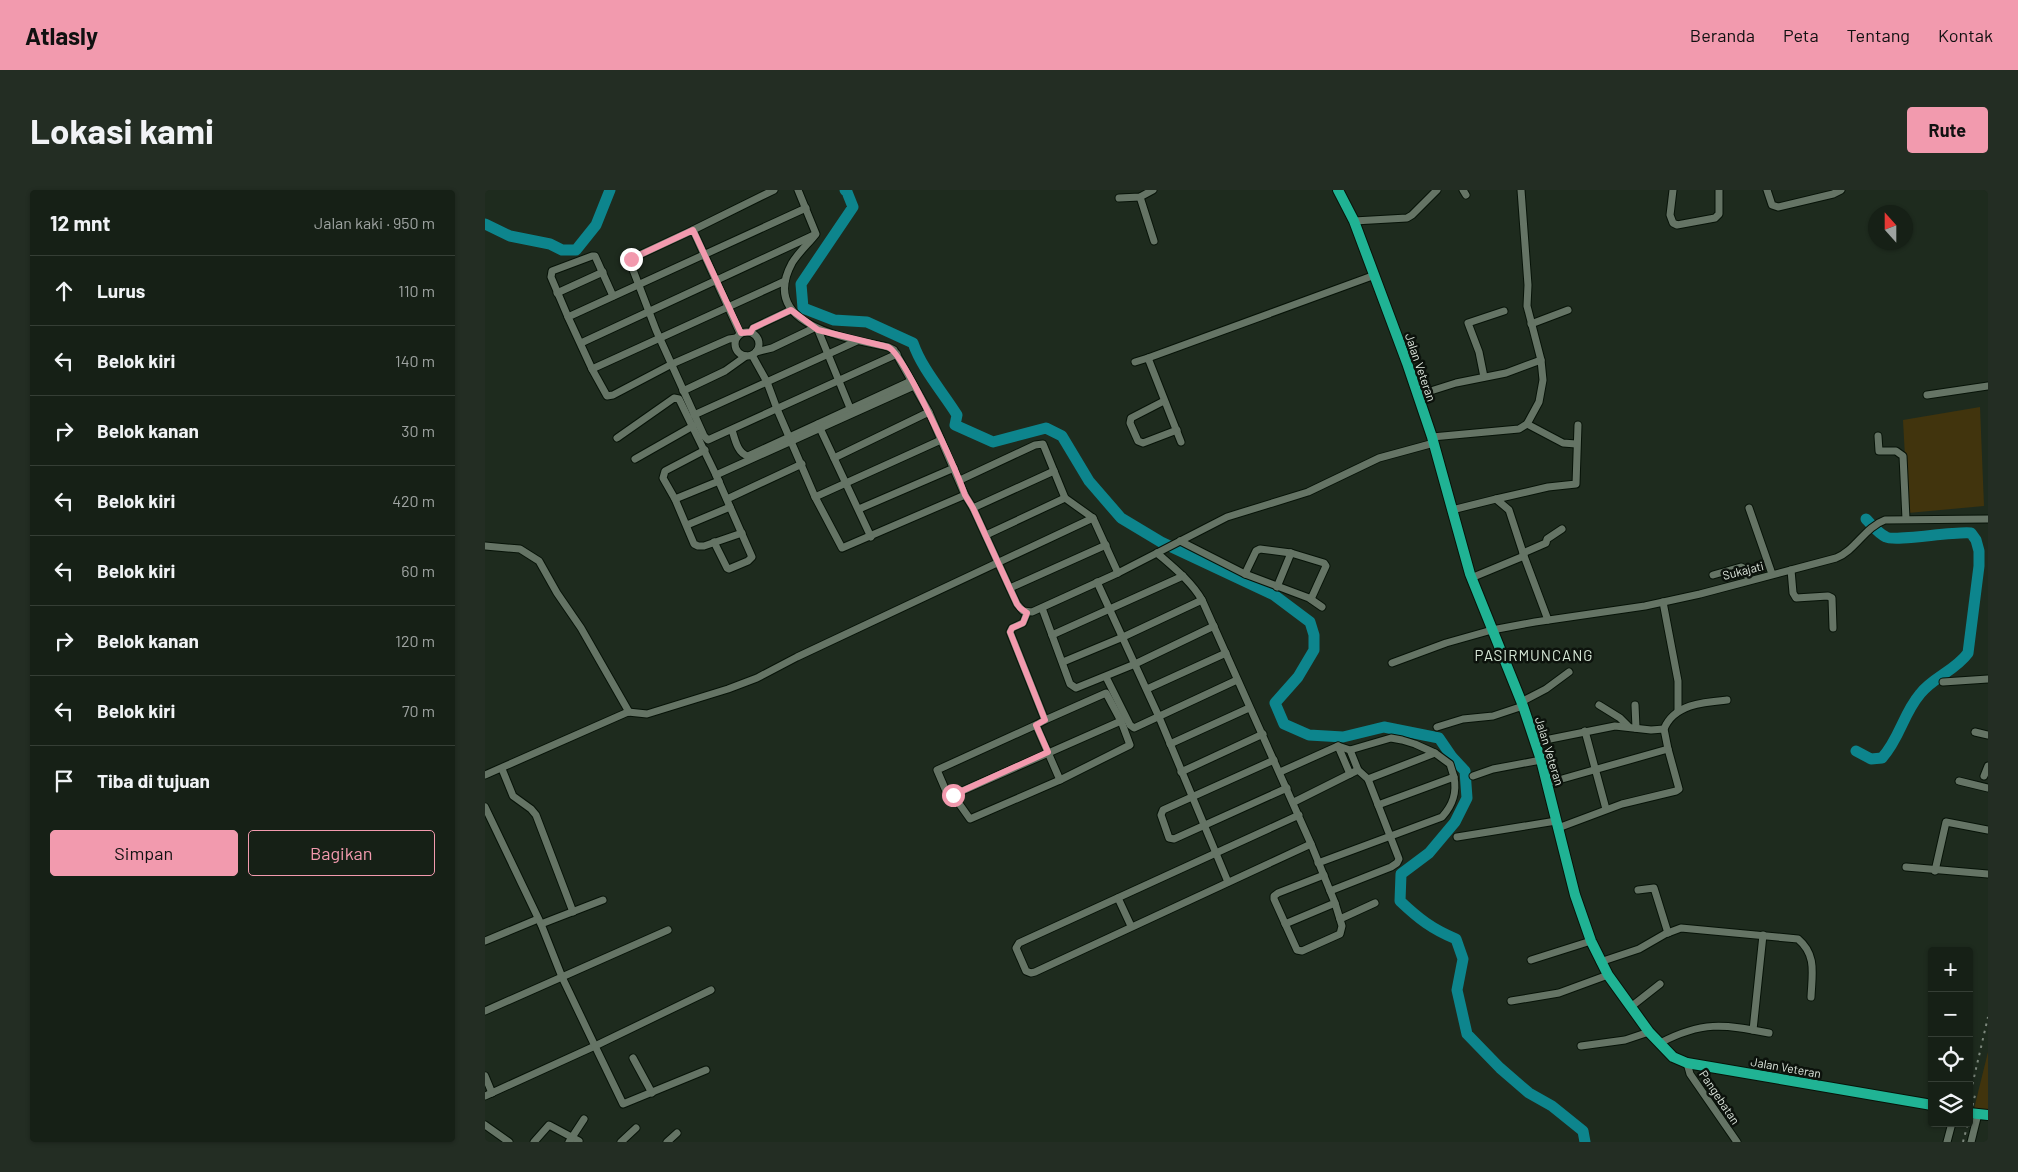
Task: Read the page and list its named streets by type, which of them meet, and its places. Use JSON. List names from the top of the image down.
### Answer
{
  "streets": {
    "highway": ["Jalan Veteran"],
    "street": ["Sukajati", "Pangebatan"]
  },
  "crossings": [
    ["Jalan Veteran", "Sukajati"],
    ["Jalan Veteran", "Pangebatan"]
  ],
  "districts": ["PASIRMUNCANG"],
  "north": "top",
  "page": {
    "header": "Atlasly",
    "nav": [
      "Beranda",
      "Peta",
      "Tentang",
      "Kontak"
    ],
    "buttons": [
      "Rute",
      ["Simpan", "Bagikan"]
    ],
    "title": "Lokasi kami",
    "heading": ["12 mnt", "Jalan kaki · 950 m"],
    "list": [
      ["Lurus", "110 m"],
      ["Belok kiri", "140 m"],
      ["Belok kanan", "30 m"],
      ["Belok kiri", "420 m"],
      ["Belok kiri", "60 m"],
      ["Belok kanan", "120 m"],
      ["Belok kiri", "70 m"],
      "Tiba di tujuan"
    ],
    "map_buttons": ["+", "−"]
  }
}
